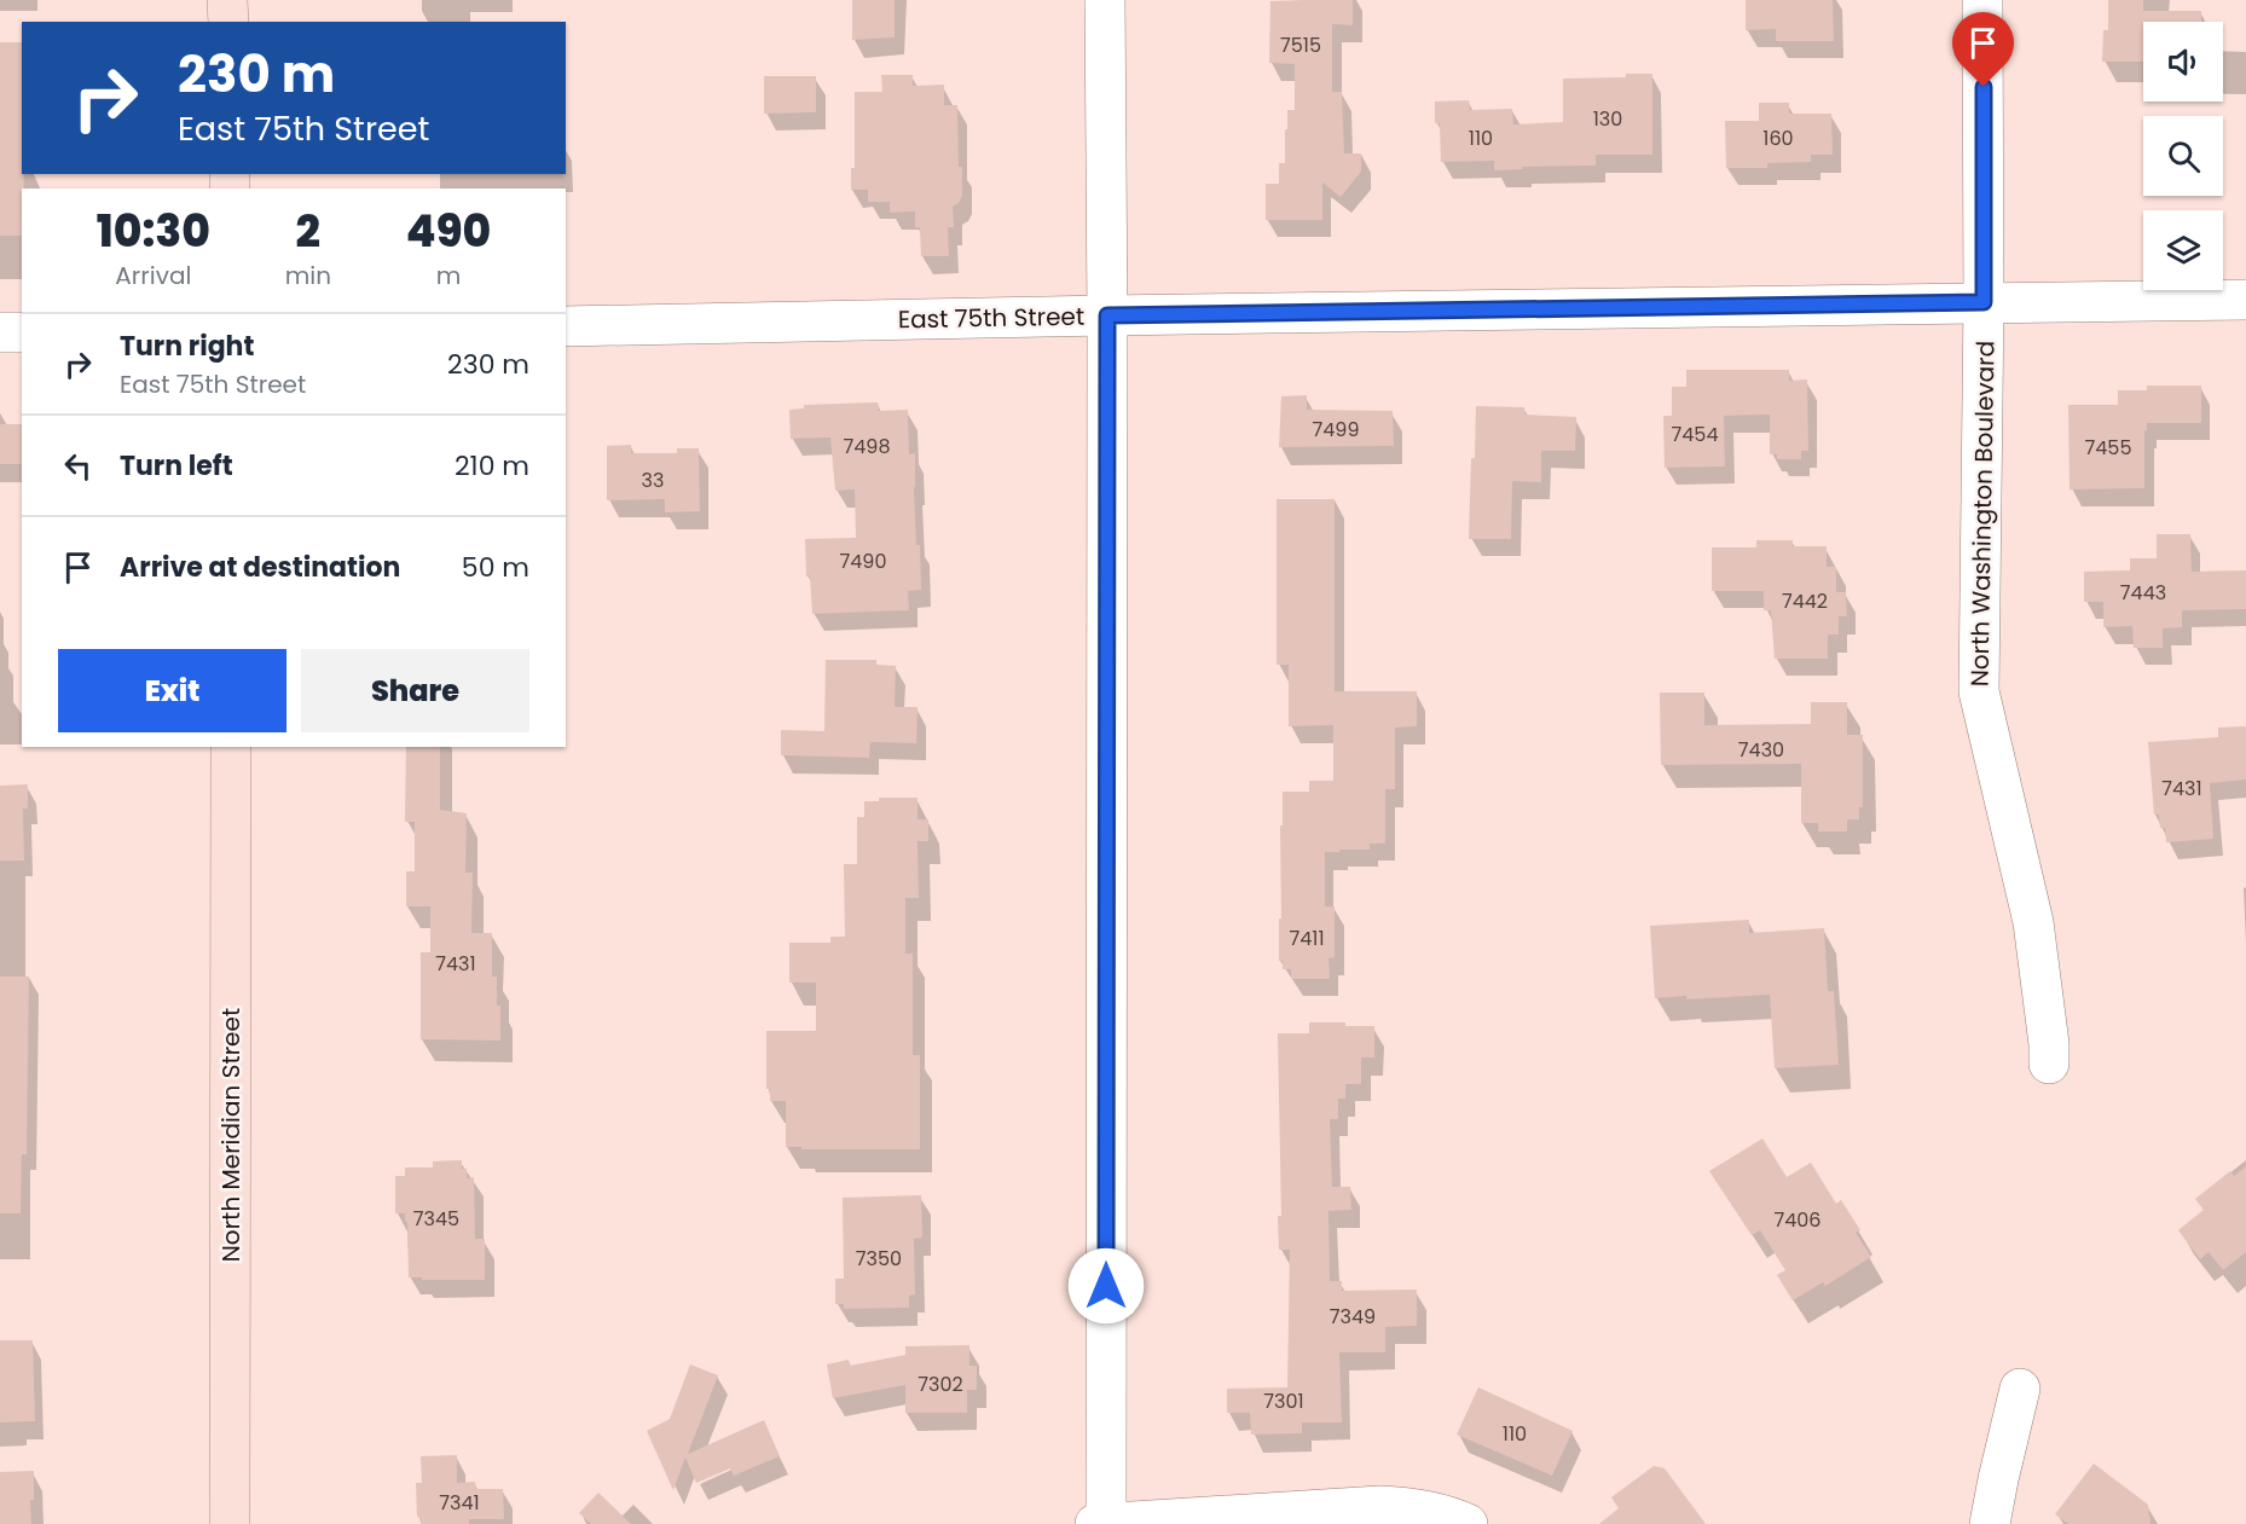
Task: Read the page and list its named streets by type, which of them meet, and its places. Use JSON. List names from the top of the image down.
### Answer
{
  "streets": {
    "main road": ["North Meridian Street"],
    "street": ["East 75th Street", "North Washington Boulevard"]
  },
  "crossings": [
    ["East 75th Street", "North Washington Boulevard"]
  ],
  "house_numbers": [
    "7515",
    "130",
    "110",
    "160",
    "7499",
    "7454",
    "7498",
    "7455",
    "33",
    "7490",
    "7443",
    "7442",
    "7430",
    "7431",
    "7411",
    "7431",
    "7345",
    "7406",
    "7350",
    "7349",
    "7302",
    "7301",
    "110",
    "7341"
  ],
  "page": {
    "turn": ["230 m", "East 75th Street"],
    "eta": [
      "10:30",
      "Arrival",
      "2",
      "min",
      "490",
      "m"
    ],
    "list": [
      {
        "name": "Turn right",
        "note": "East 75th Street",
        "value": "230 m"
      },
      {
        "name": "Turn left",
        "value": "210 m"
      },
      {
        "name": "Arrive at destination",
        "value": "50 m"
      }
    ],
    "buttons": ["Exit", "Share"]
  }
}
